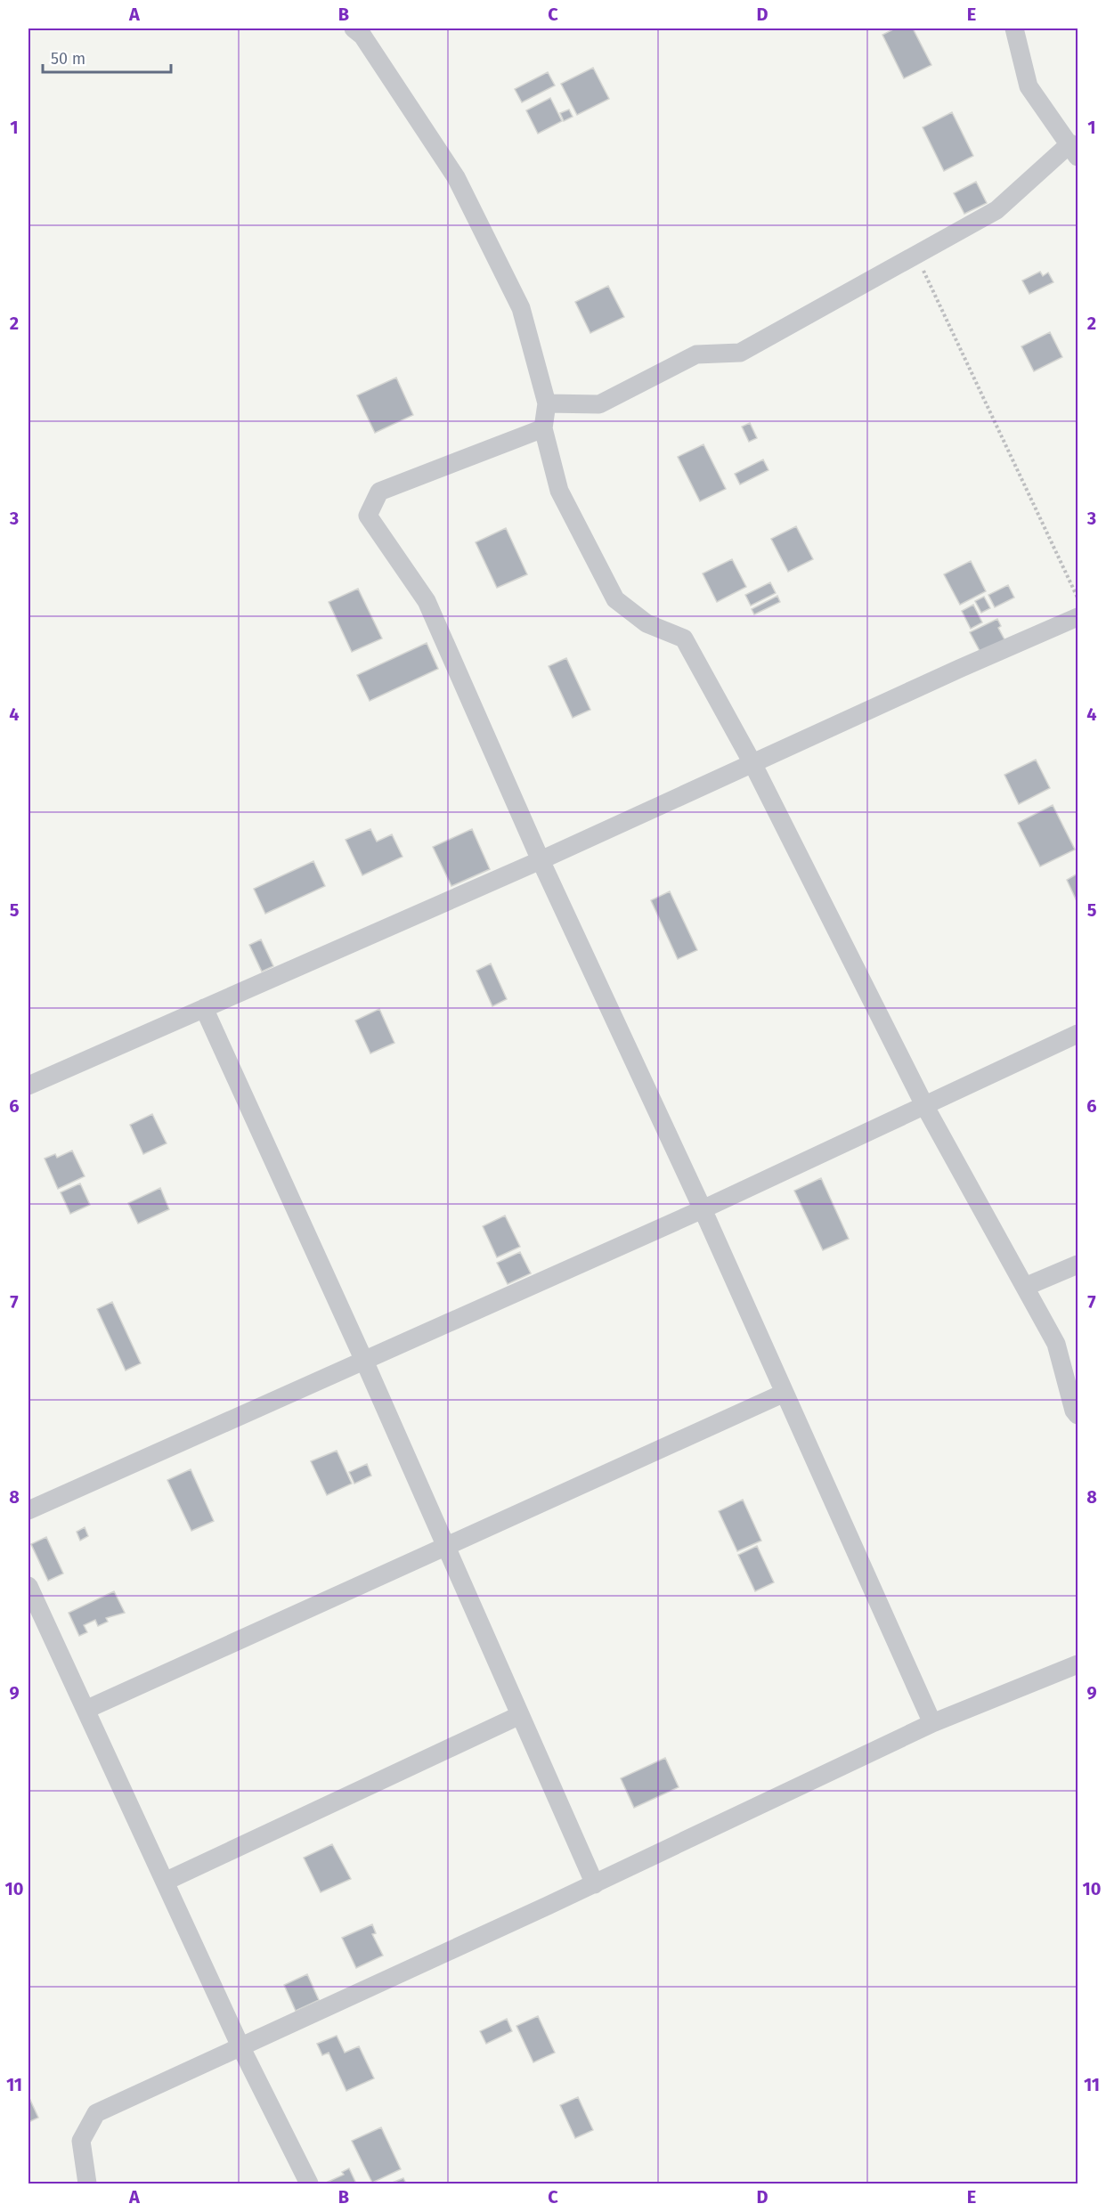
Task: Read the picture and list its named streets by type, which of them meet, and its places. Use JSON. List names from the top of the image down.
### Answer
{
  "scale_bar": "50 m",
  "grid": {
    "columns": [
      "A",
      "B",
      "C",
      "D",
      "E"
    ],
    "rows": [
      "1",
      "2",
      "3",
      "4",
      "5",
      "6",
      "7",
      "8",
      "9",
      "10",
      "11"
    ]
  }
}
